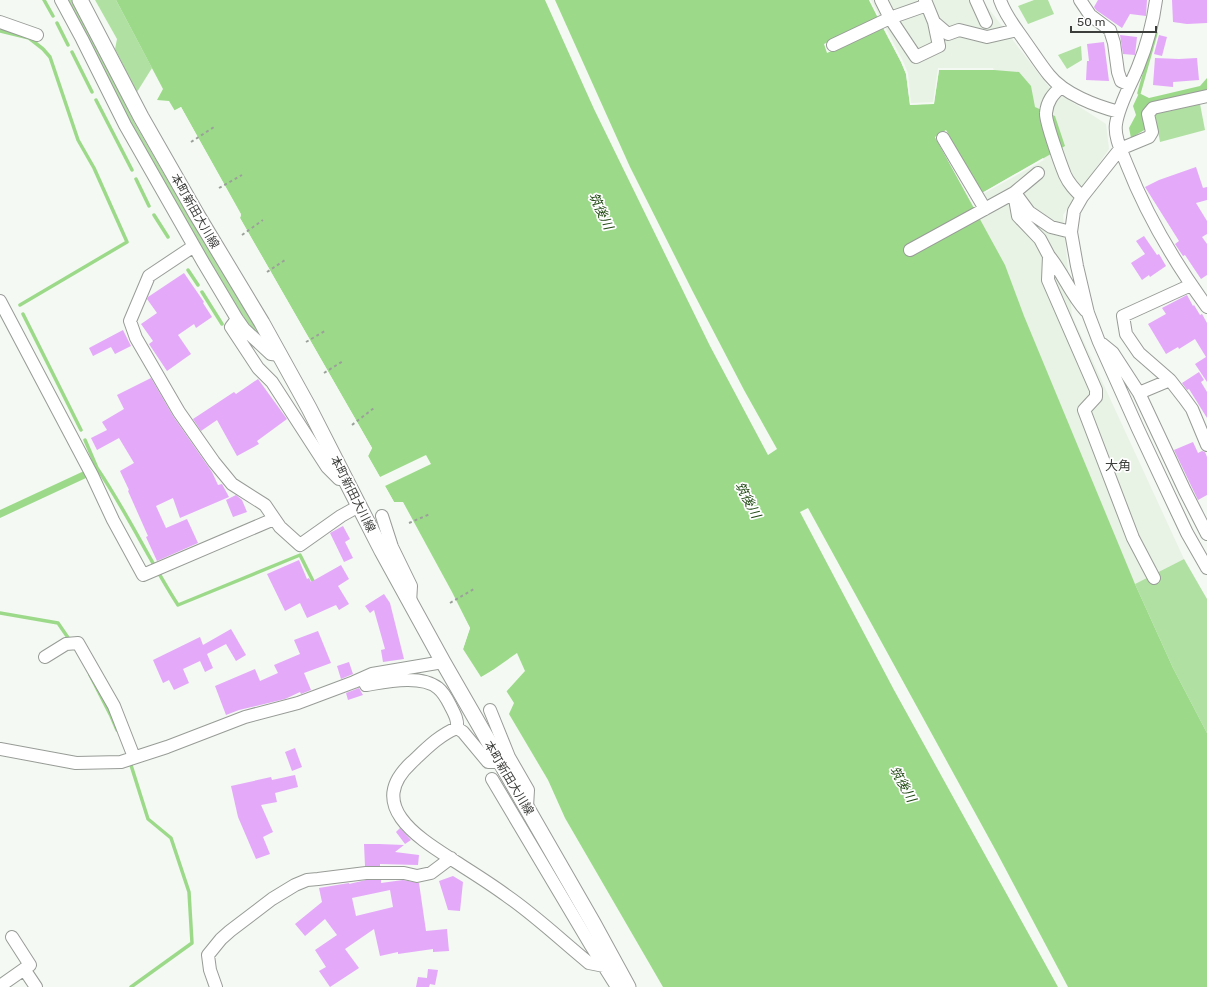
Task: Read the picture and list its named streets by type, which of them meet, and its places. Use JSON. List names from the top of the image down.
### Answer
{
  "streets": {
    "main road": ["本町新田大川線"]
  },
  "districts": ["大角"],
  "water": ["筑後川"],
  "scale_bar": "50 m"
}
